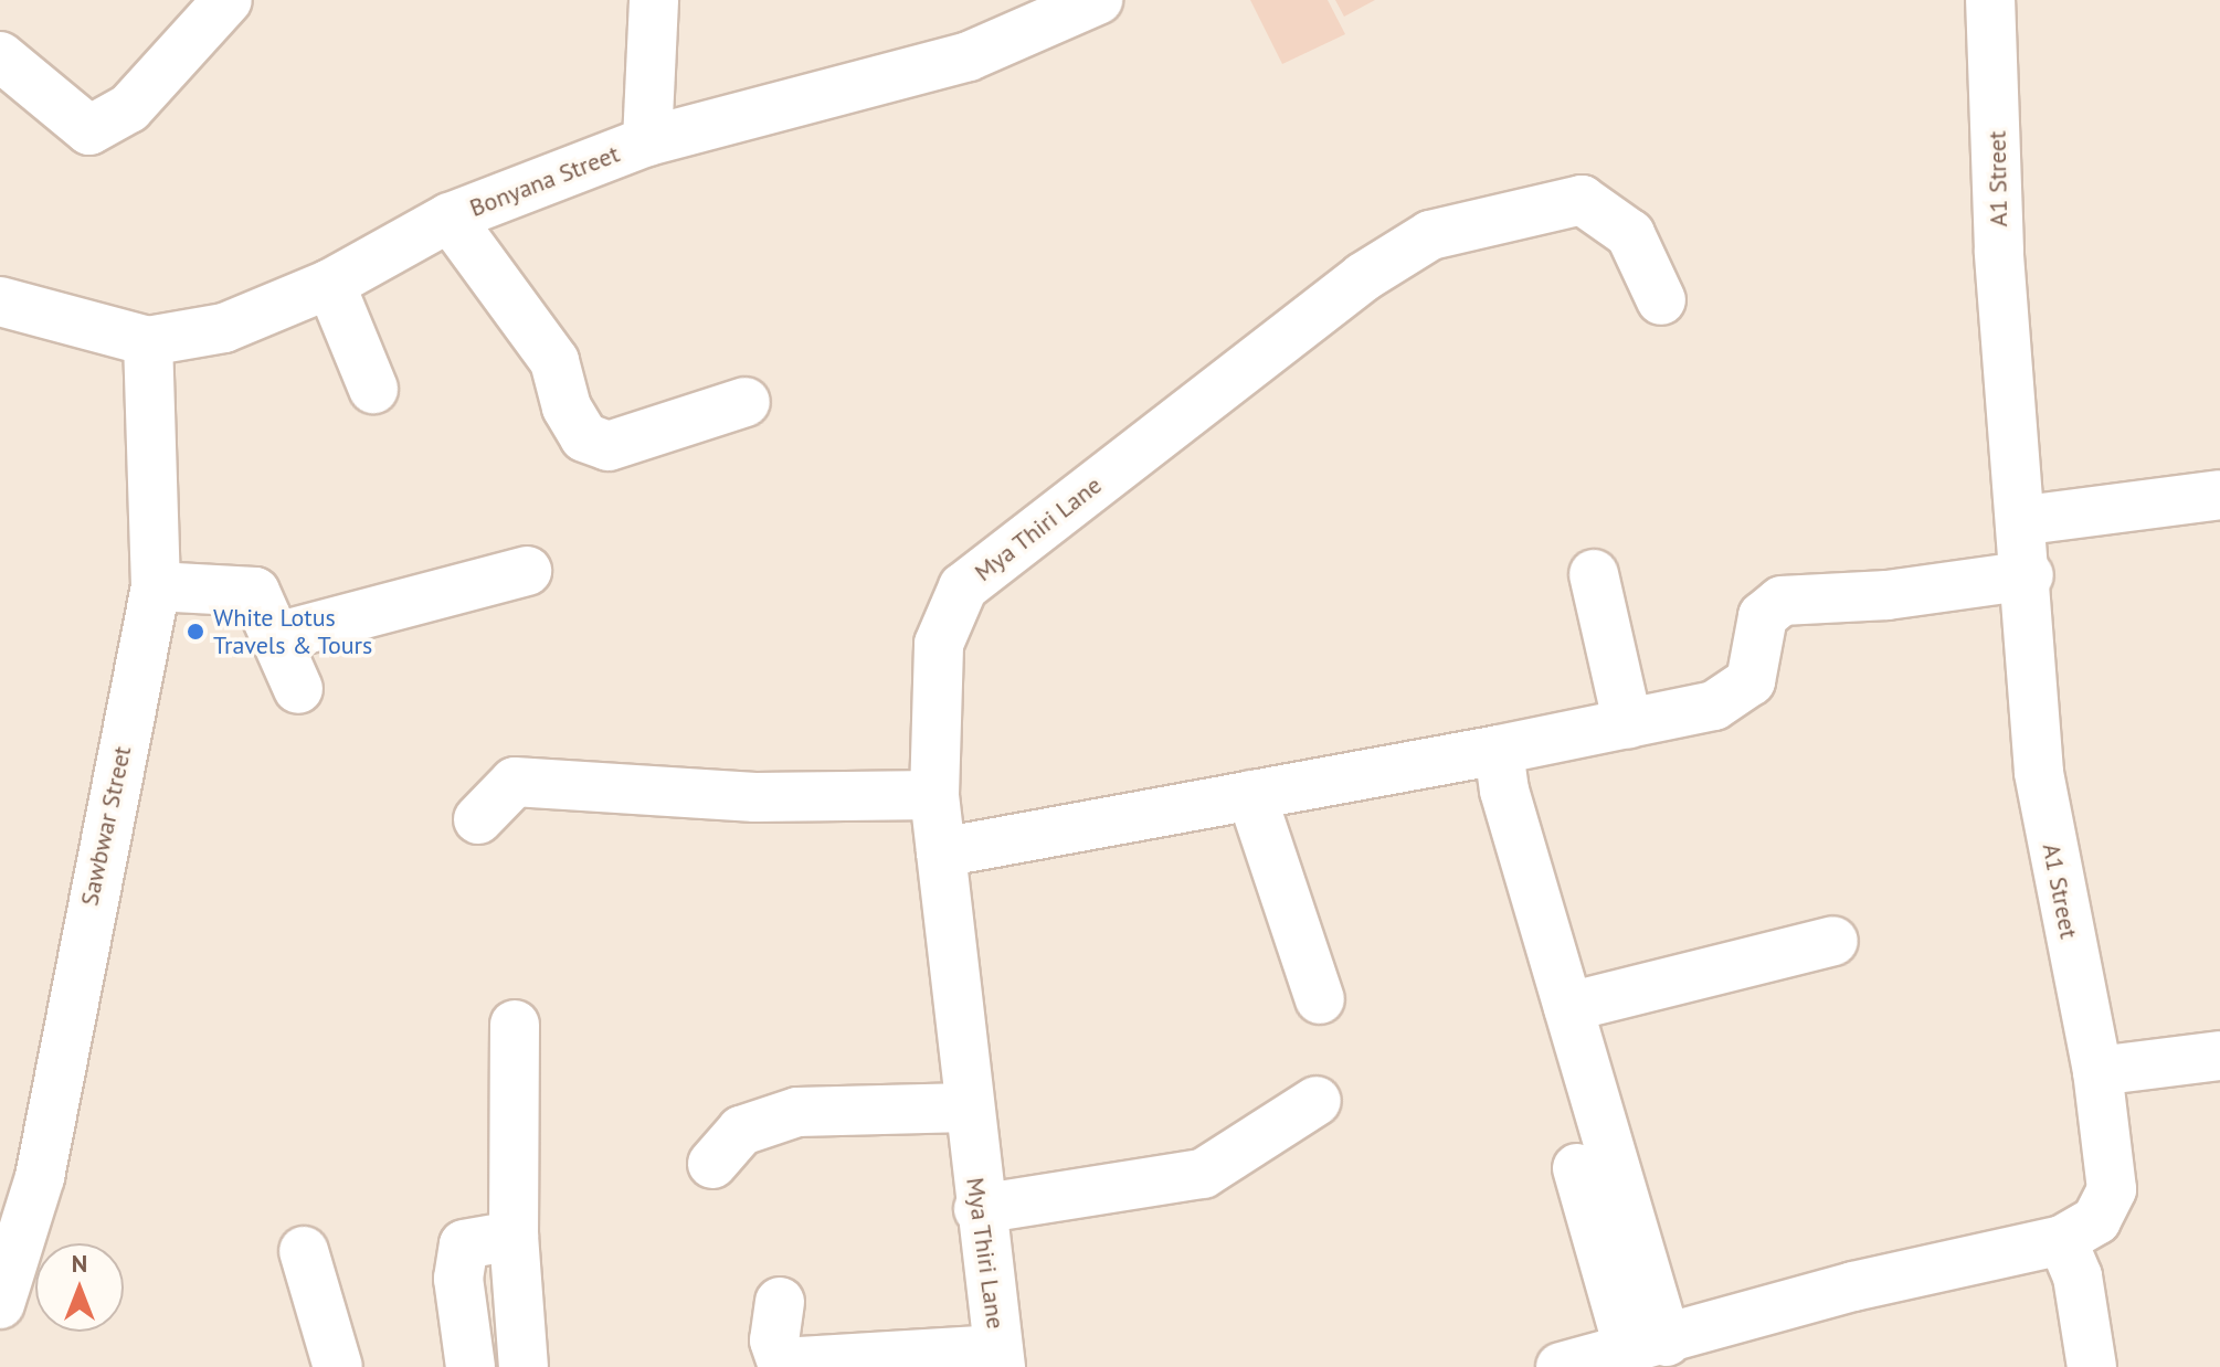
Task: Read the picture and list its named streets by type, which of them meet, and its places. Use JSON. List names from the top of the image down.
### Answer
{
  "streets": {
    "street": [
      "A1 Street",
      "Bonyana Street",
      "Mya Thiri Lane",
      "Sawbwar Street"
    ]
  },
  "crossings": [
    ["Bonyana Street", "Sawbwar Street"]
  ],
  "places": ["White Lotus Travels & Tours"],
  "north": "top"
}
